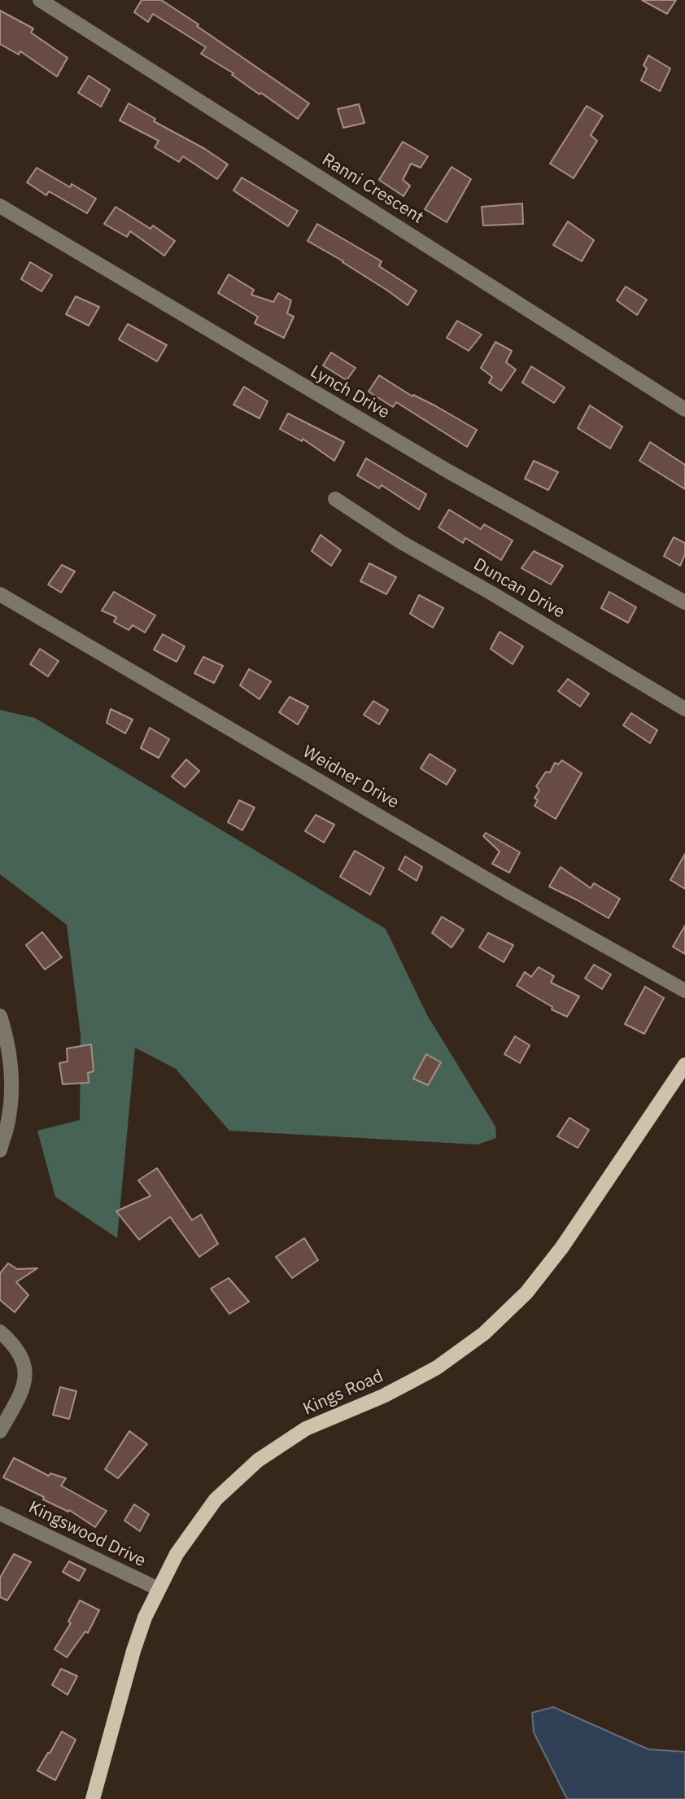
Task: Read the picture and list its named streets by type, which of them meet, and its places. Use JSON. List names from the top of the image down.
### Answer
{
  "streets": {
    "main road": ["Kings Road"],
    "street": [
      "Ranni Crescent",
      "Lynch Drive",
      "Duncan Drive",
      "Weidner Drive",
      "Kingswood Drive"
    ]
  },
  "crossings": [
    ["Kings Road", "Kingswood Drive"]
  ]
}
